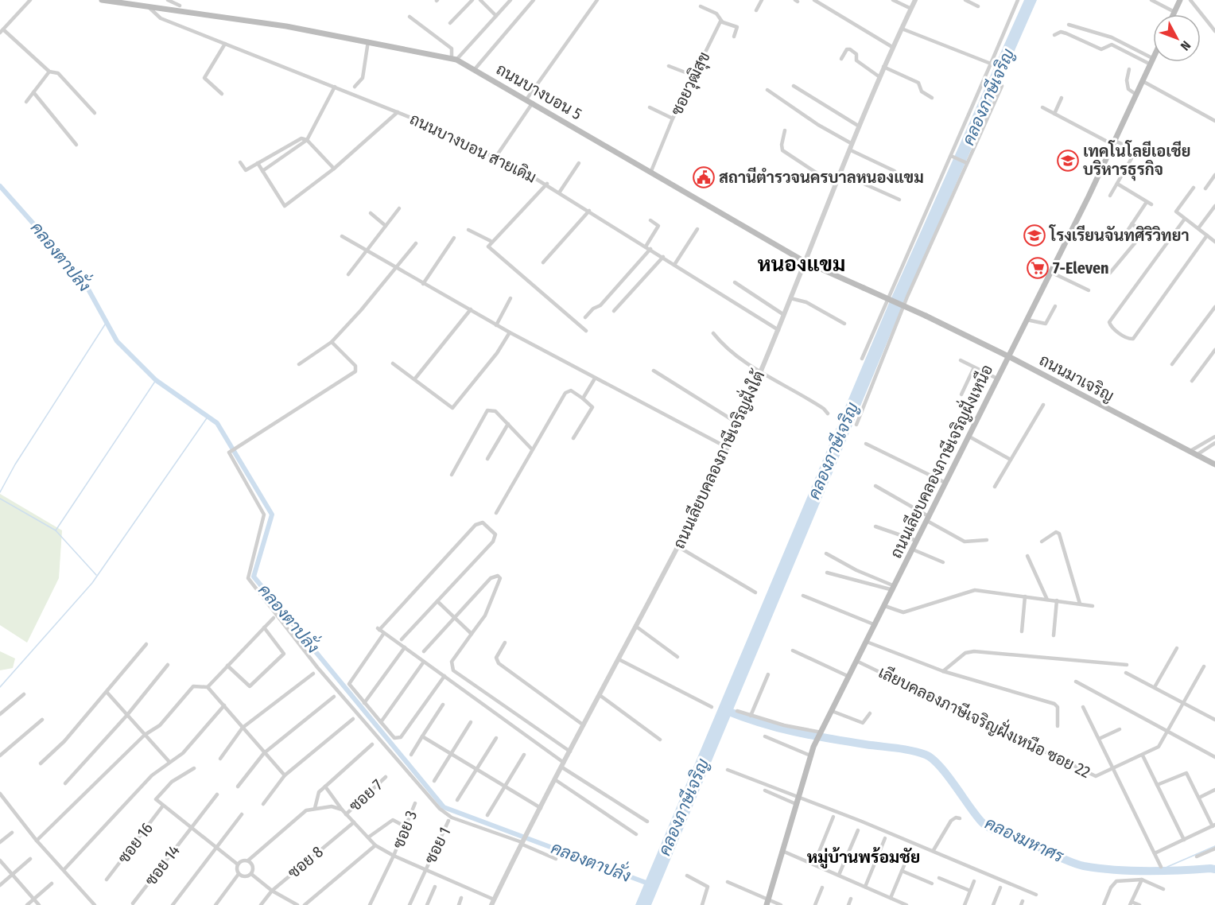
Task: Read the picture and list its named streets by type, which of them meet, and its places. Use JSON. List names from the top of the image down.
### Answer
{
  "streets": {
    "main road": ["ถนนบางบอน 5", "ถนนมาเจริญ", "ถนนเลียบคลองภาษีเจริญฝั่งเหนือ"],
    "street": [
      "ซอยวุฒิสุข",
      "ถนนบางบอน สายเดิม",
      "ถนนเลียบคลองภาษีเจริญฝั่งใต้",
      "เลียบคลองภาษีเจริญฝั่งเหนือ ซอย 22",
      "ซอย 7",
      "ซอย 3",
      "ซอย 16",
      "ซอย 1",
      "ซอย 8",
      "ซอย 14"
    ]
  },
  "crossings": [
    ["ซอยวุฒิสุข", "ถนนบางบอน 5"],
    ["ถนนบางบอน 5", "ถนนบางบอน สายเดิม"],
    ["ถนนบางบอน 5", "ถนนมาเจริญ"],
    ["ถนนบางบอน 5", "ถนนเลียบคลองภาษีเจริญฝั่งใต้"],
    ["ถนนบางบอน สายเดิม", "ถนนเลียบคลองภาษีเจริญฝั่งใต้"],
    ["ถนนมาเจริญ", "ถนนเลียบคลองภาษีเจริญฝั่งเหนือ"],
    ["ถนนเลียบคลองภาษีเจริญฝั่งเหนือ", "เลียบคลองภาษีเจริญฝั่งเหนือ ซอย 22"]
  ],
  "districts": ["หนองแขม", "หมู่บ้านพร้อมชัย"],
  "water": ["คลองภาษีเจริญ", "คลองตาปลั่ง", "คลองมหาศร"],
  "places": {
    "school or university": ["เทคโนโลยีเอเชีย บริหารธุรกิจ", "โรงเรียนจันทศิริวิทยา"],
    "public building": ["สถานีตำรวจนครบาลหนองแขม"],
    "supermarket": ["7-Eleven"]
  },
  "north": "bottom right"
}
